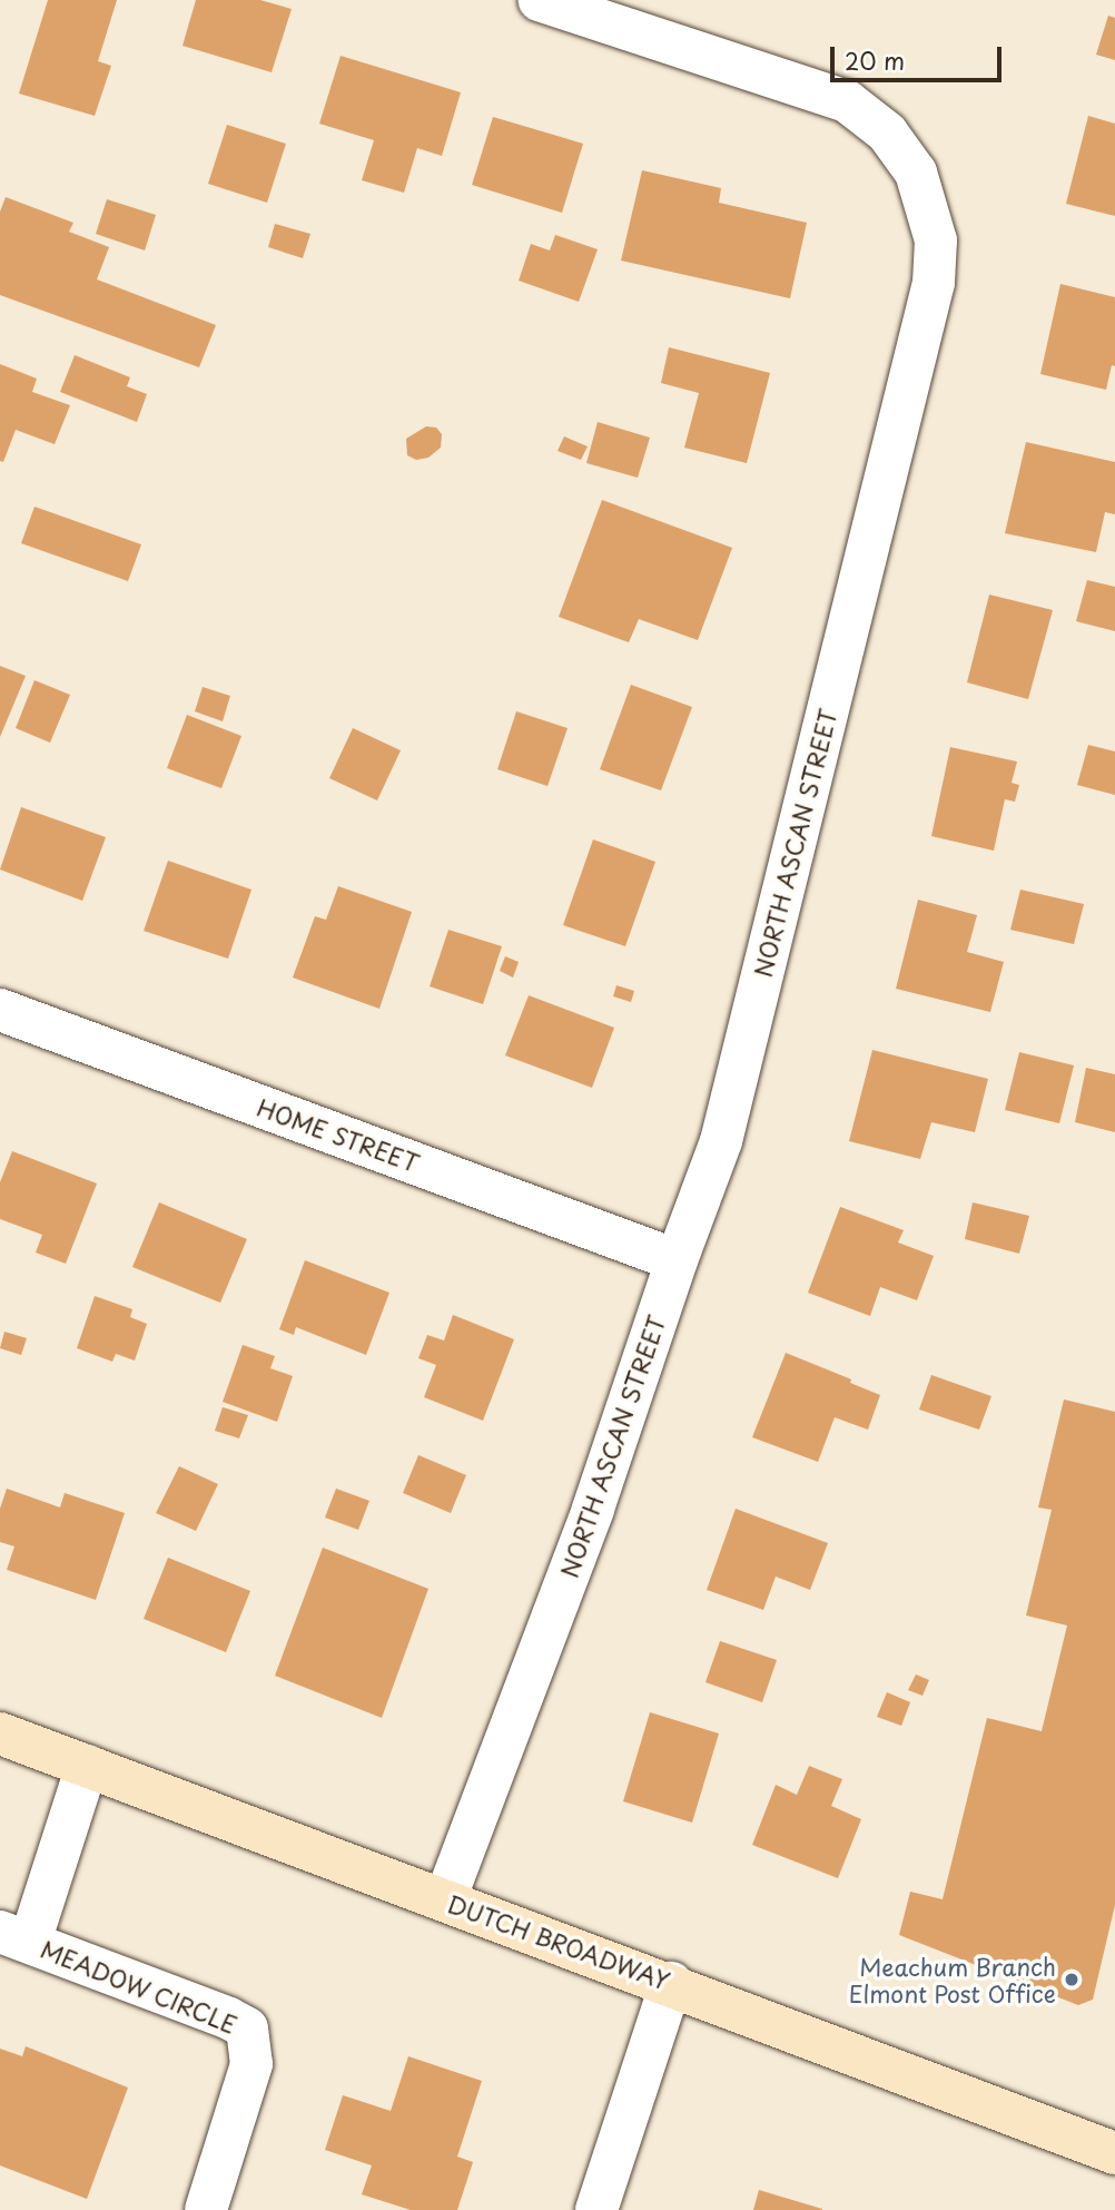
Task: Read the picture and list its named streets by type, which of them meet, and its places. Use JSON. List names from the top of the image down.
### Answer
{
  "streets": {
    "main road": ["DUTCH BROADWAY"],
    "street": ["NORTH ASCAN STREET", "HOME STREET", "MEADOW CIRCLE"]
  },
  "crossings": [
    ["NORTH ASCAN STREET", "HOME STREET"],
    ["NORTH ASCAN STREET", "DUTCH BROADWAY"],
    ["DUTCH BROADWAY", "MEADOW CIRCLE"]
  ],
  "places": ["Meachum Branch Elmont Post Office"],
  "scale_bar": "20 m"
}
